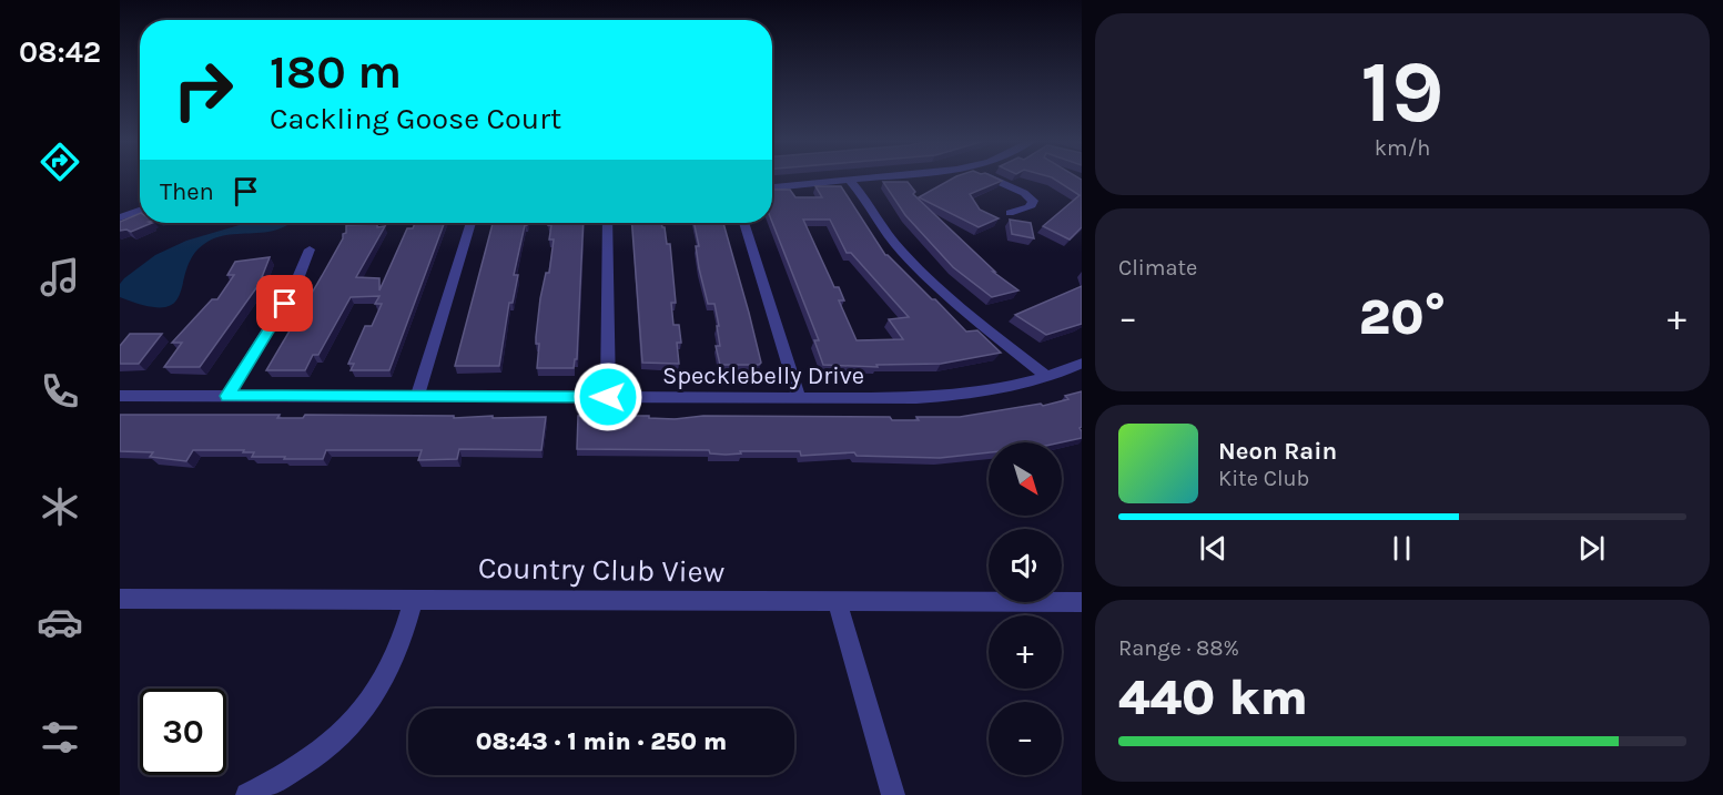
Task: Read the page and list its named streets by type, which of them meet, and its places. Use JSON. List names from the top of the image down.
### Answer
{
  "streets": {
    "street": ["Specklebelly Drive", "Country Club View"]
  },
  "north": "bottom right",
  "page": {
    "tabs": "08:42",
    "tile": [
      ["19", "km/h"],
      "Climate",
      ["Range · 88%", "440 km"]
    ],
    "turn": ["180 m", "Cackling Goose Court"],
    "then": "Then",
    "heat": ["−", "20°", "+"],
    "song": ["Neon Rain", "Kite Club"],
    "map_buttons": ["+", "−"],
    "limit": "30",
    "trip": "08:43 · 1 min · 250 m"
  }
}
